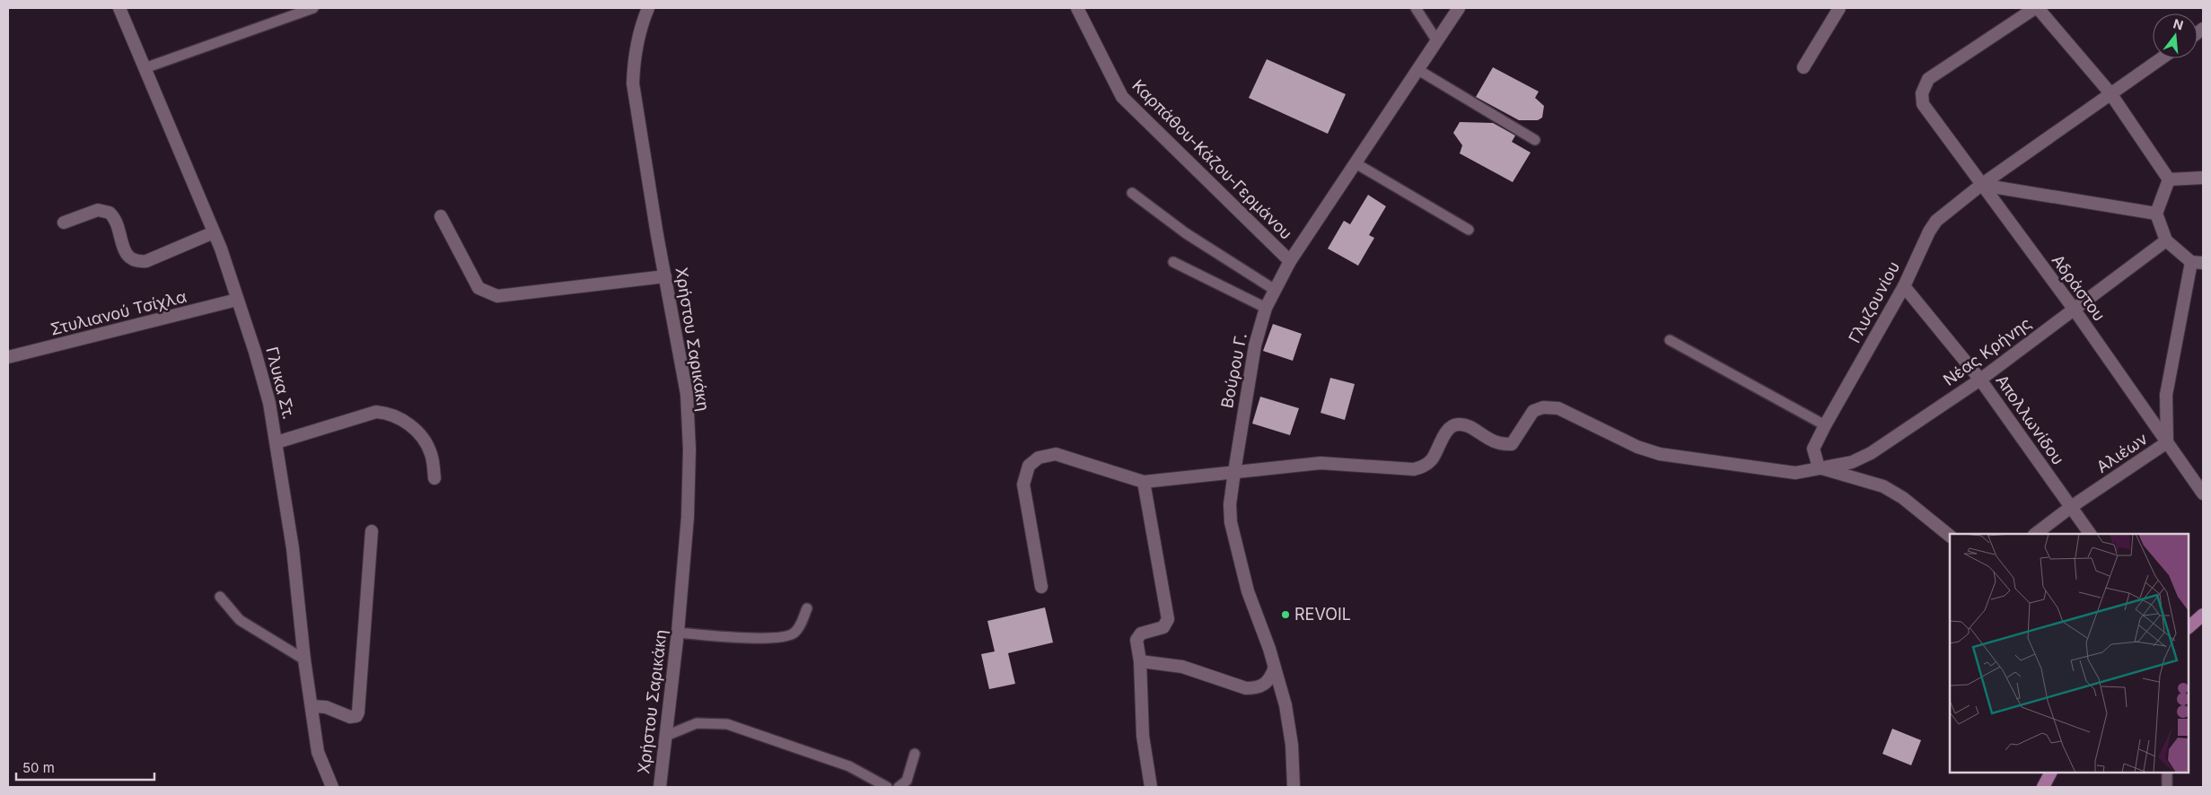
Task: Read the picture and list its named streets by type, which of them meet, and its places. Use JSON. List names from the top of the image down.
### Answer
{
  "streets": {
    "street": [
      "Καρπάθου-Κάζου-Γερμάνου",
      "Αδράστου",
      "Γλυζουνίου",
      "Στυλιανού Τσίχλα",
      "Χρήστου Σαρικάκη",
      "Νέας Κρήνης",
      "Βούρου Γ.",
      "Γλυκα Στ.",
      "Απολλωνίδου",
      "Αλιέων"
    ]
  },
  "crossings": [
    ["Καρπάθου-Κάζου-Γερμάνου", "Βούρου Γ."],
    ["Αδράστου", "Γλυζουνίου"],
    ["Αδράστου", "Νέας Κρήνης"],
    ["Αδράστου", "Αλιέων"],
    ["Γλυζουνίου", "Νέας Κρήνης"],
    ["Γλυζουνίου", "Απολλωνίδου"],
    ["Στυλιανού Τσίχλα", "Γλυκα Στ."],
    ["Νέας Κρήνης", "Βούρου Γ."],
    ["Νέας Κρήνης", "Απολλωνίδου"],
    ["Απολλωνίδου", "Αλιέων"]
  ],
  "places": ["REVOIL"],
  "scale_bar": "50 m",
  "north": "top"
}
